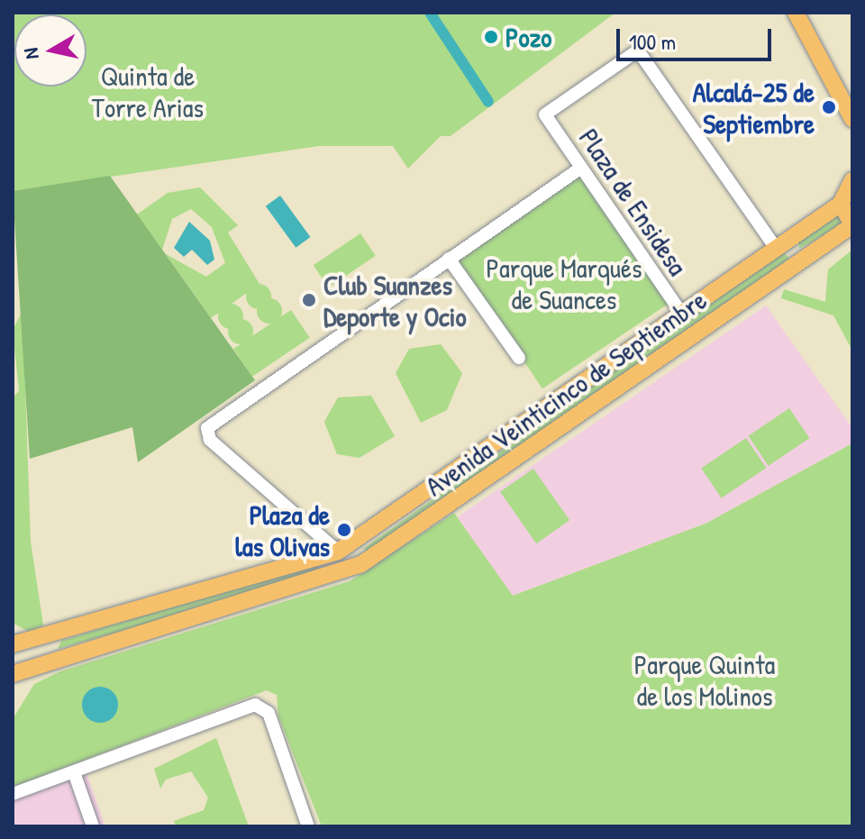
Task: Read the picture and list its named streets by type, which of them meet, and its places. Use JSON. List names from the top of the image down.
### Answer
{
  "streets": {
    "main road": ["Avenida Veinticinco de Septiembre"],
    "street": ["Plaza de Ensidesa"]
  },
  "crossings": [
    ["Plaza de Ensidesa", "Avenida Veinticinco de Septiembre"]
  ],
  "parks": ["Quinta de Torre Arias", "Parque Marqués de Suances", "Parque Quinta de los Molinos"],
  "places": [
    "Pozo",
    "Alcalá-25 de Septiembre",
    "Club Suanzes Deporte y Ocio",
    "Plaza de las Olivas"
  ],
  "scale_bar": "100 m",
  "north": "left"
}
